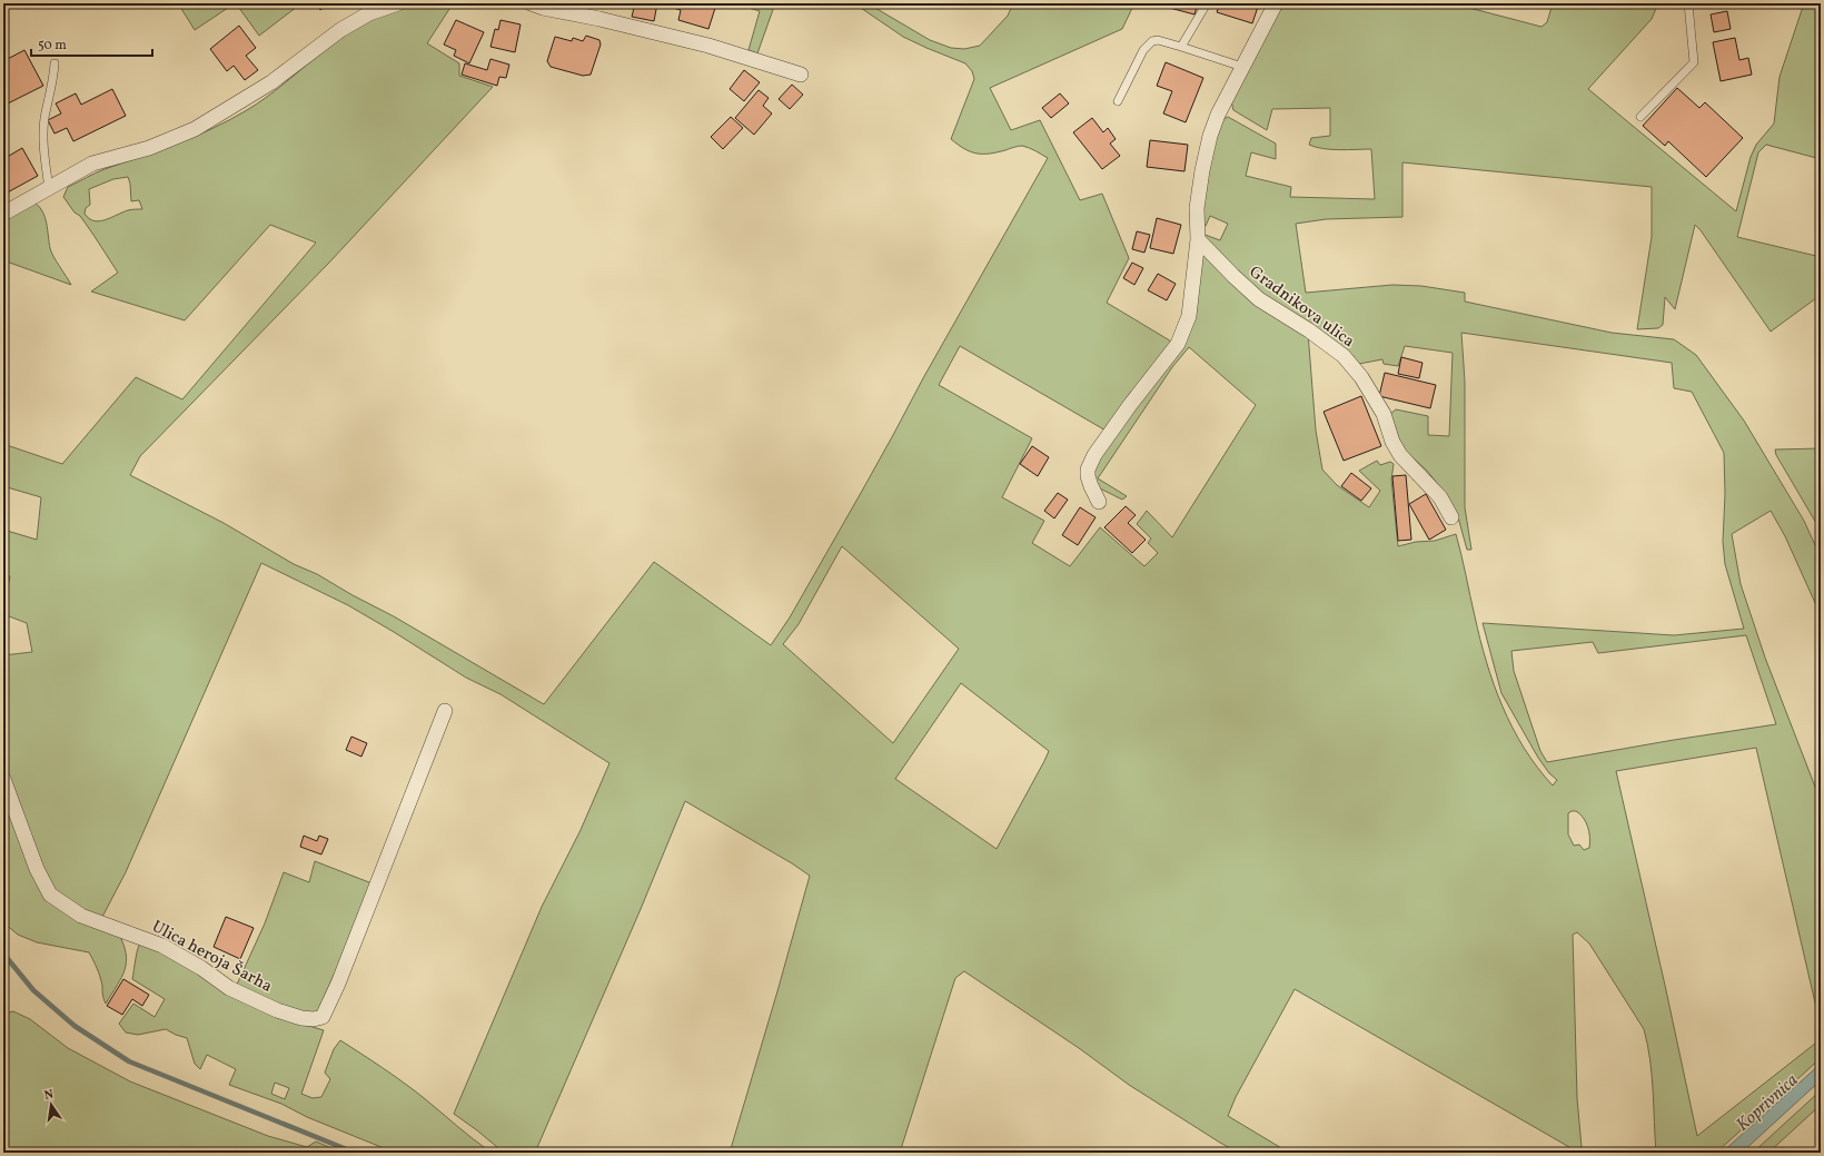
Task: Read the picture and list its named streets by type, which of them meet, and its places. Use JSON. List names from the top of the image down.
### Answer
{
  "streets": {
    "street": ["Gradnikova ulica", "Ulica heroja Šarha"]
  },
  "water": ["Koprivnica"],
  "scale_bar": "50 m",
  "north": "top"
}
